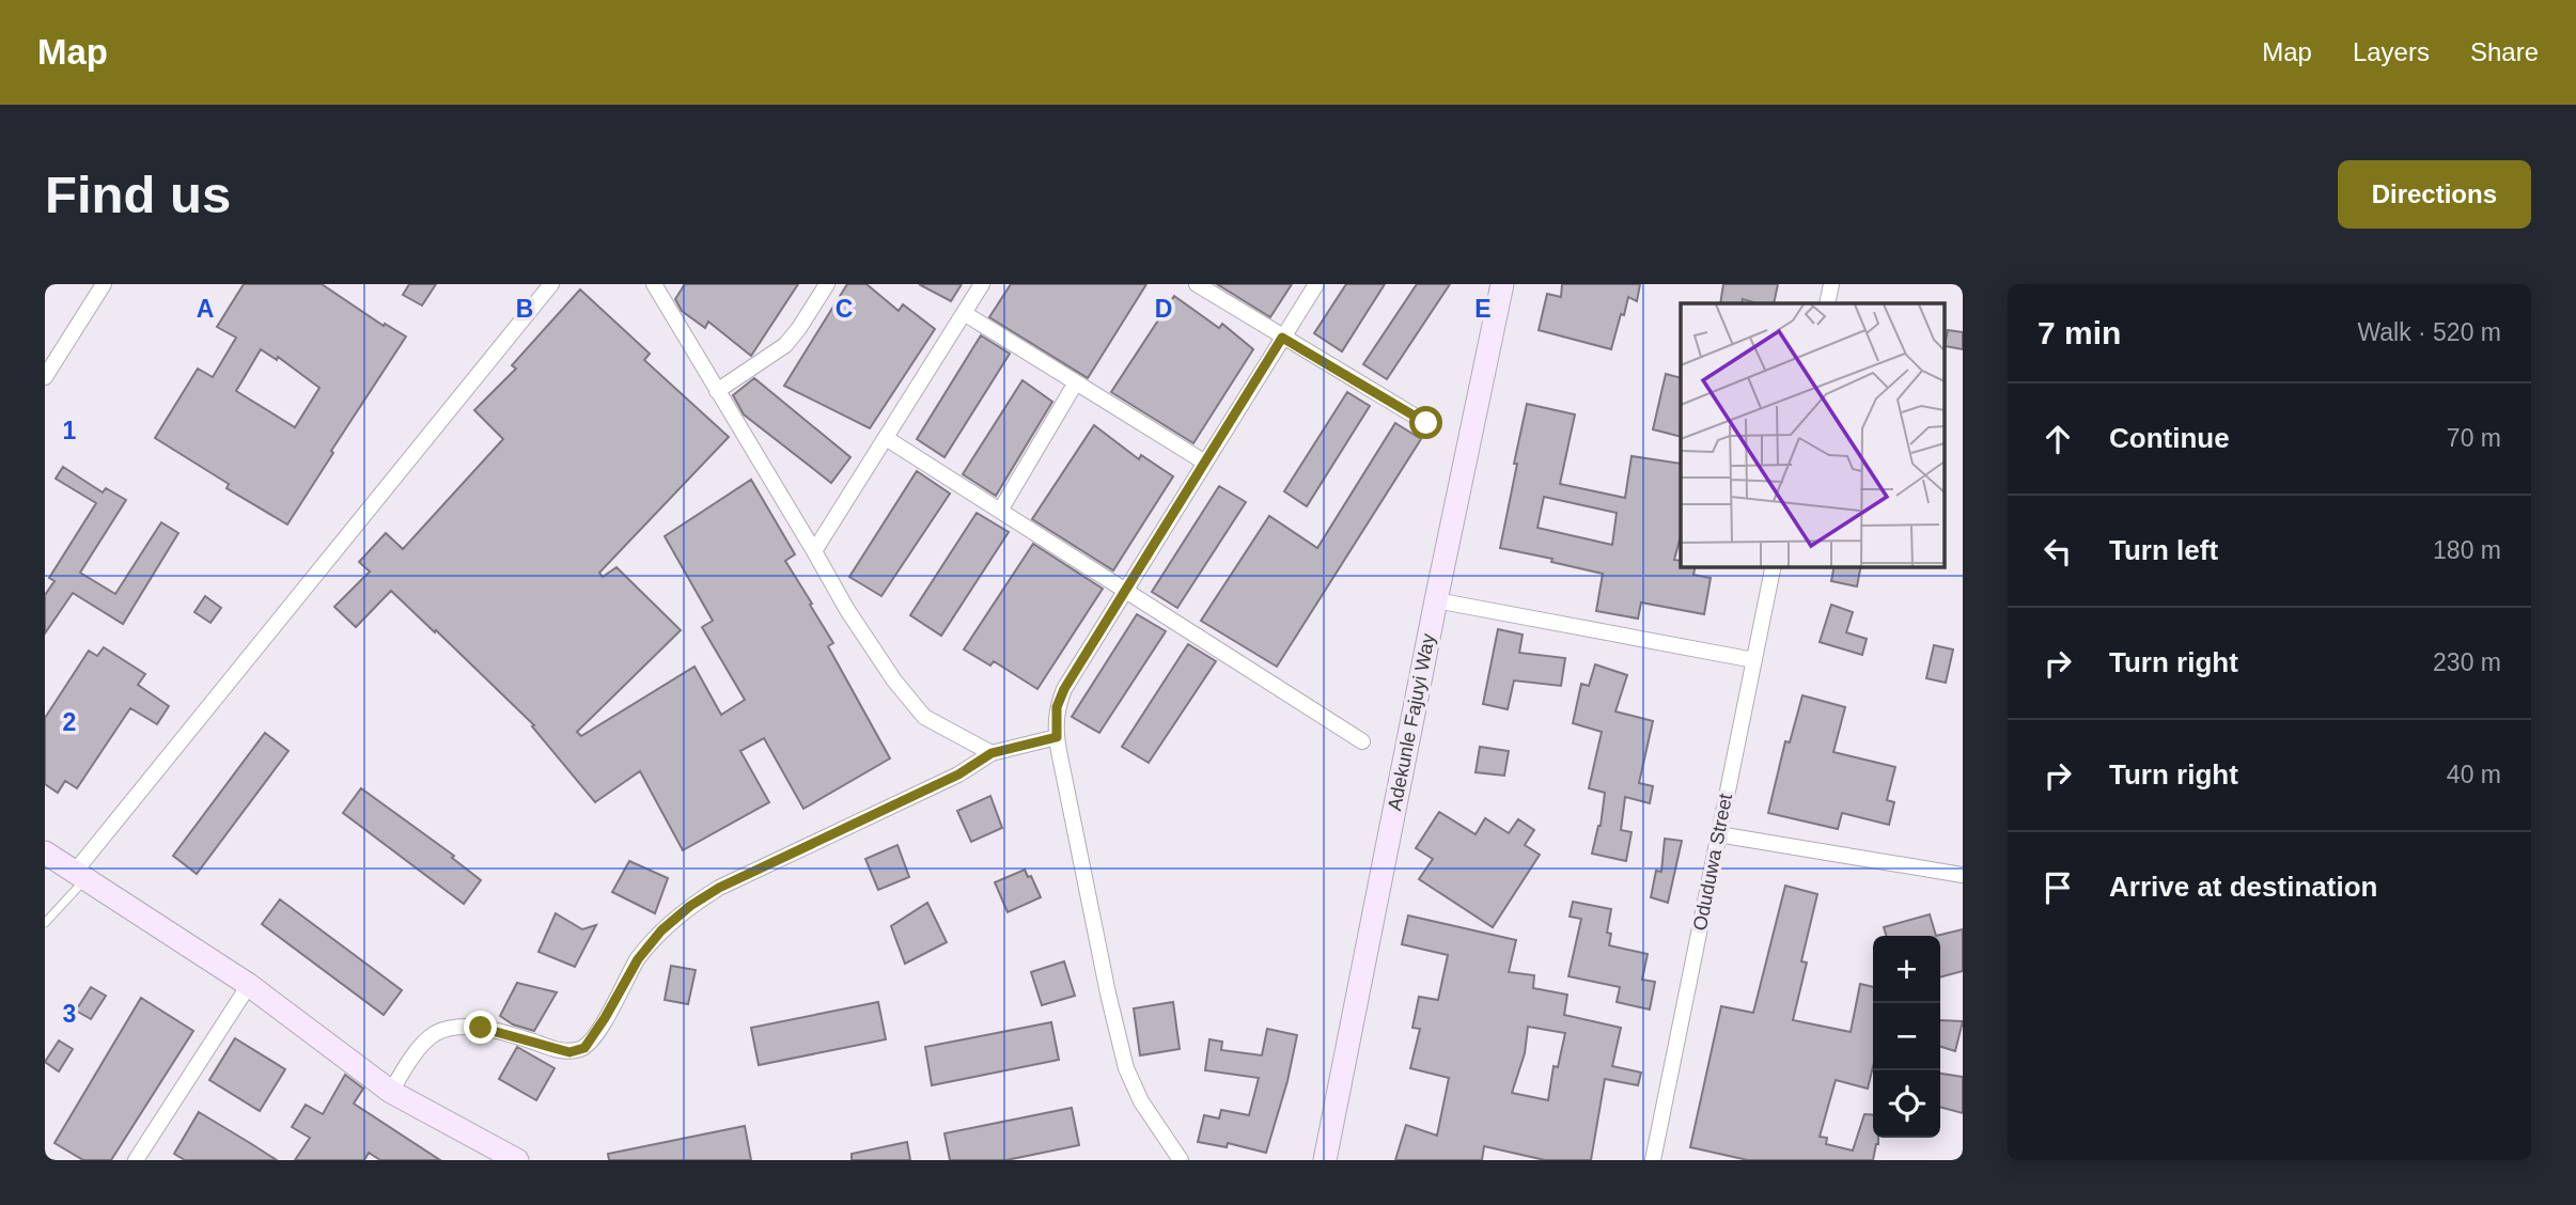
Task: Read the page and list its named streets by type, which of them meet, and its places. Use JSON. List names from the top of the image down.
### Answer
{
  "streets": {
    "street": ["Adekunle Fajuyi Way", "Oduduwa Street"]
  },
  "page": {
    "header": "Map",
    "nav": ["Map", "Layers", "Share"],
    "buttons": "Directions",
    "title": "Find us",
    "heading": ["7 min", "Walk · 520 m"],
    "list": [
      ["Continue", "70 m"],
      ["Turn left", "180 m"],
      ["Turn right", "230 m"],
      ["Turn right", "40 m"],
      "Arrive at destination"
    ],
    "map_buttons": ["+", "−"]
  },
  "grid": {
    "columns": [
      "A",
      "B",
      "C",
      "D",
      "E"
    ],
    "rows": ["1", "2", "3"]
  }
}
